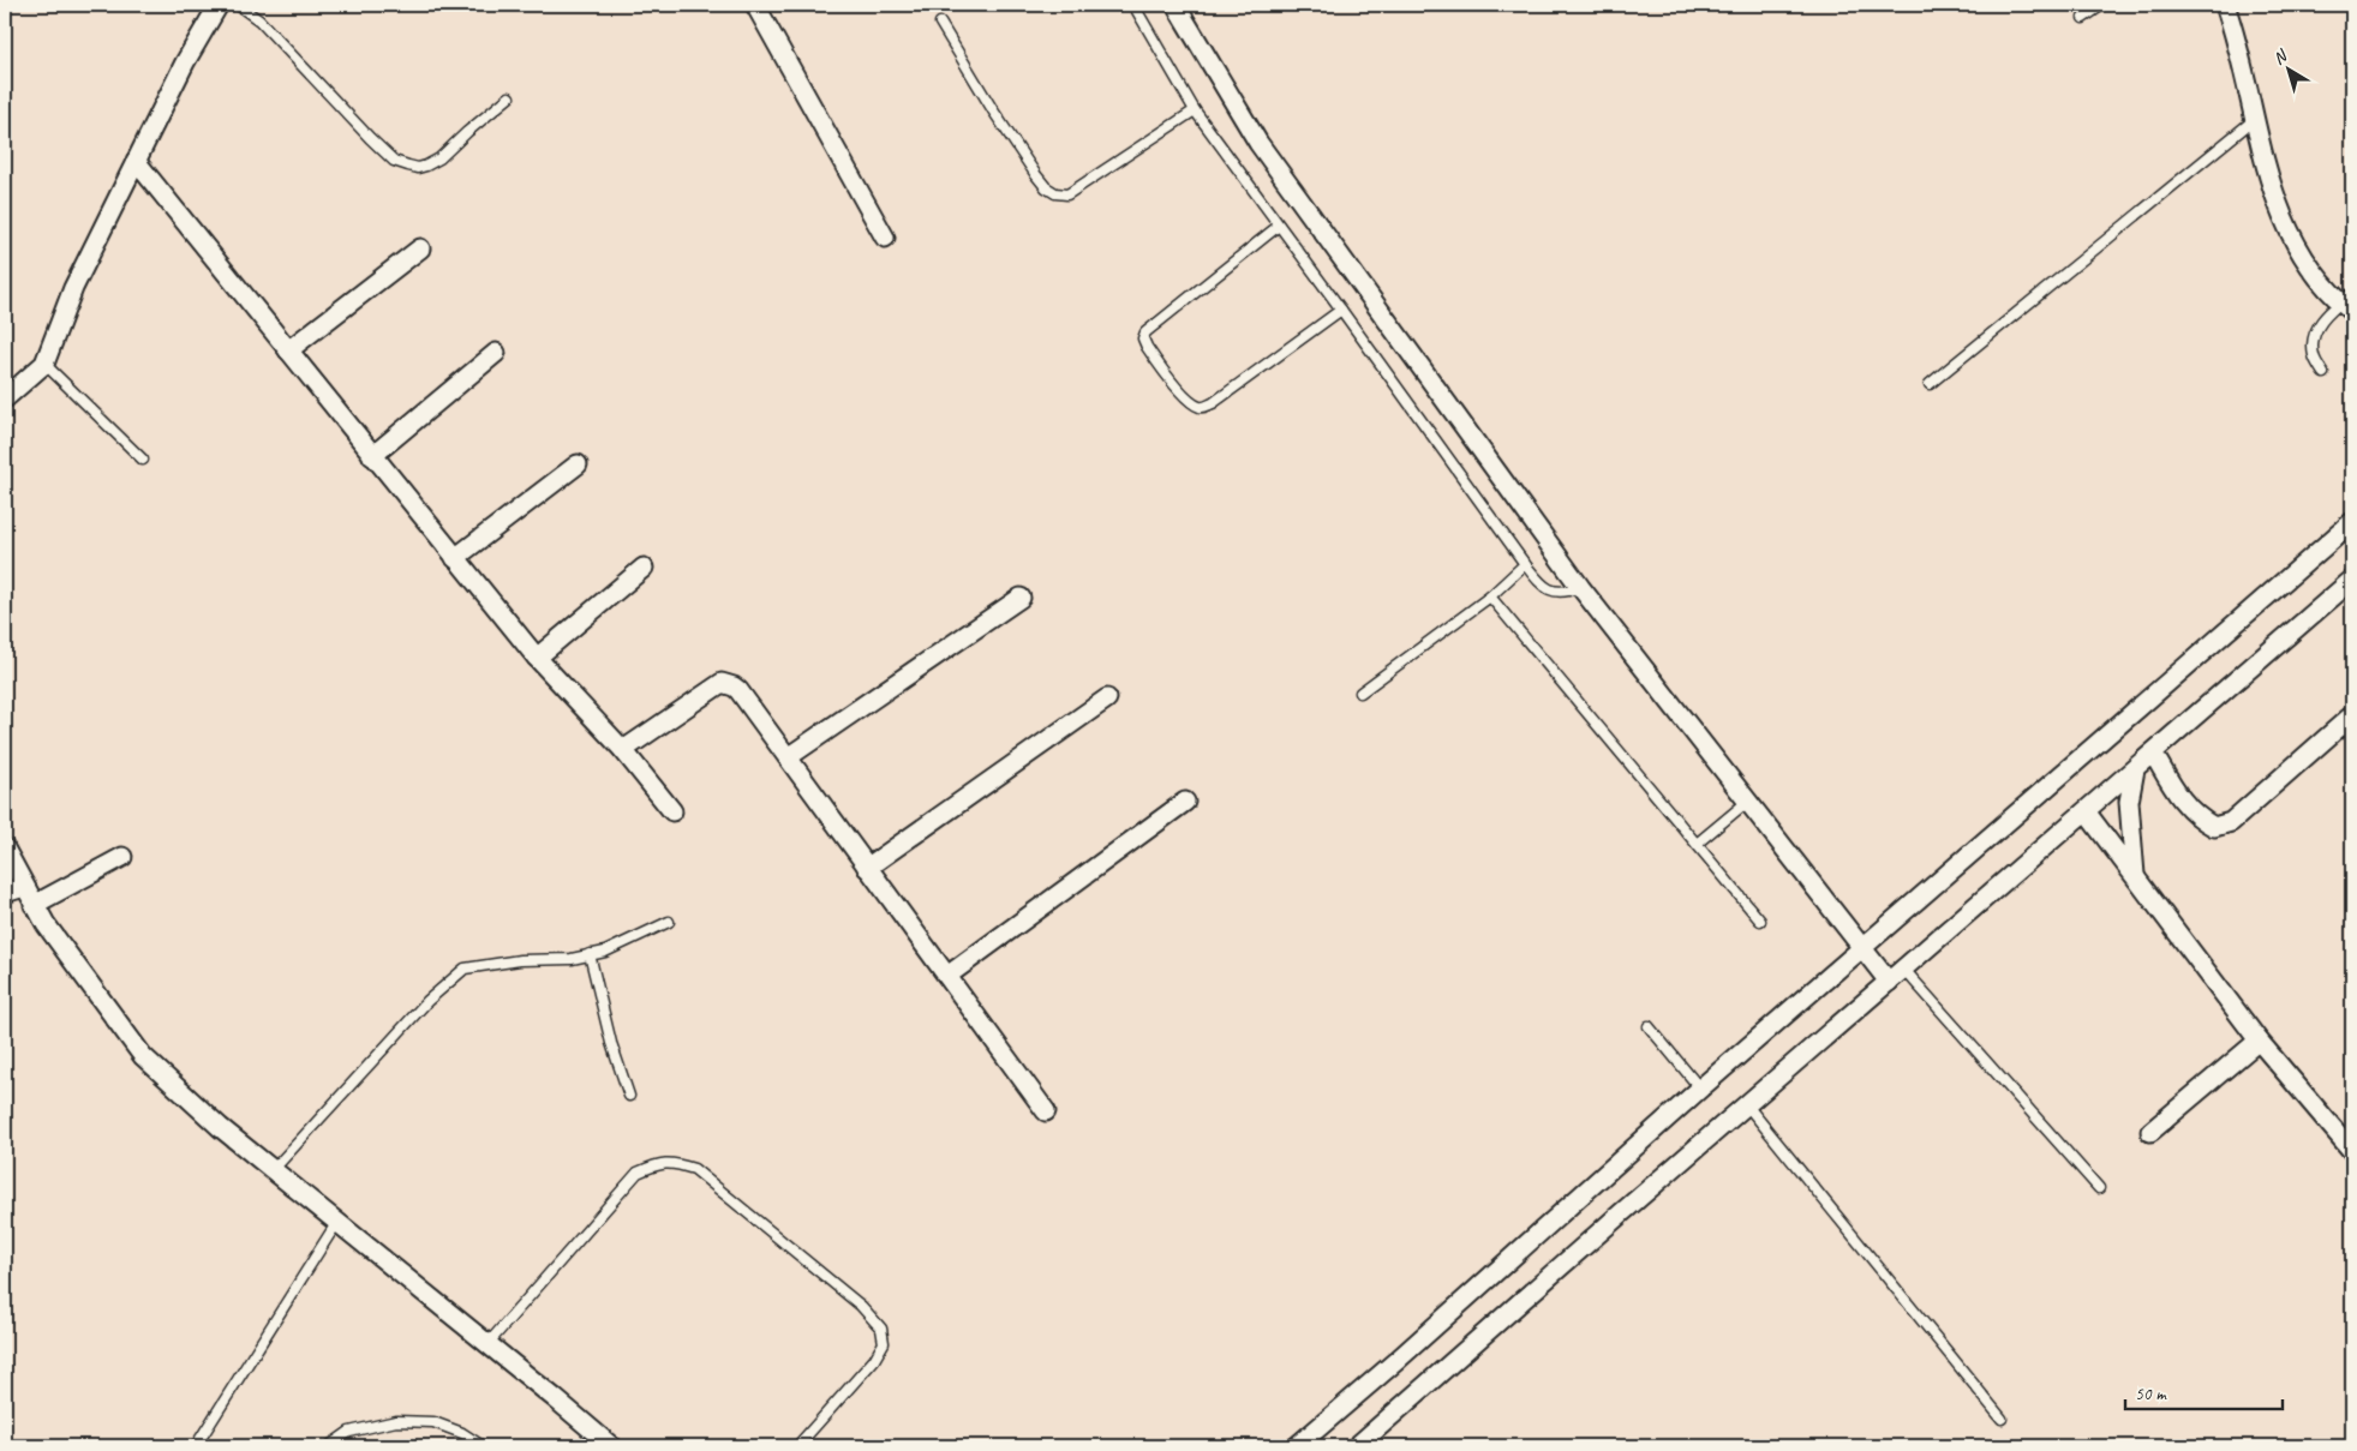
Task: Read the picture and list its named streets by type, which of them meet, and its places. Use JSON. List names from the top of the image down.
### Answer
{
  "scale_bar": "50 m",
  "north": "top left"
}
